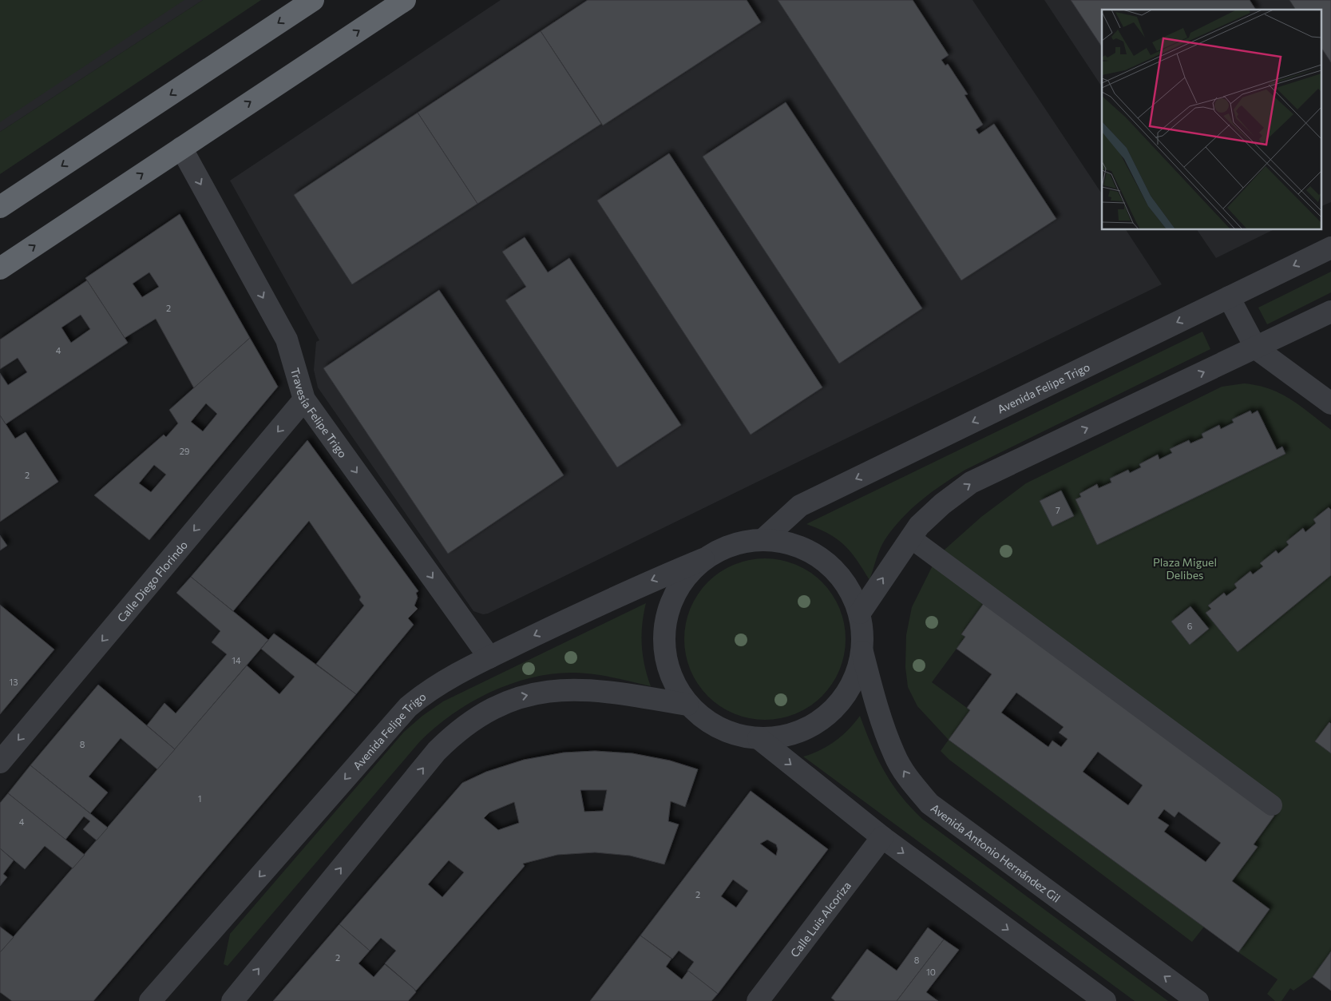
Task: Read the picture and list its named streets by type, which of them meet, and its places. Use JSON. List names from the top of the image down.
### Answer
{
  "streets": {
    "street": [
      "Avenida Felipe Trigo",
      "Travesía Felipe Trigo",
      "Calle Diego Florindo",
      "Avenida Antonio Hernández Gil",
      "Calle Luis Alcoriza"
    ]
  },
  "crossings": [
    ["Avenida Felipe Trigo", "Travesía Felipe Trigo"],
    ["Travesía Felipe Trigo", "Calle Diego Florindo"]
  ],
  "one_way": ["Travesía Felipe Trigo", "Calle Diego Florindo"],
  "parks": ["Plaza Miguel Delibes"],
  "house_numbers": [
    "2",
    "4",
    "29",
    "2",
    "7",
    "6",
    "14",
    "13",
    "8",
    "1",
    "4",
    "2",
    "2",
    "8",
    "10"
  ]
}
